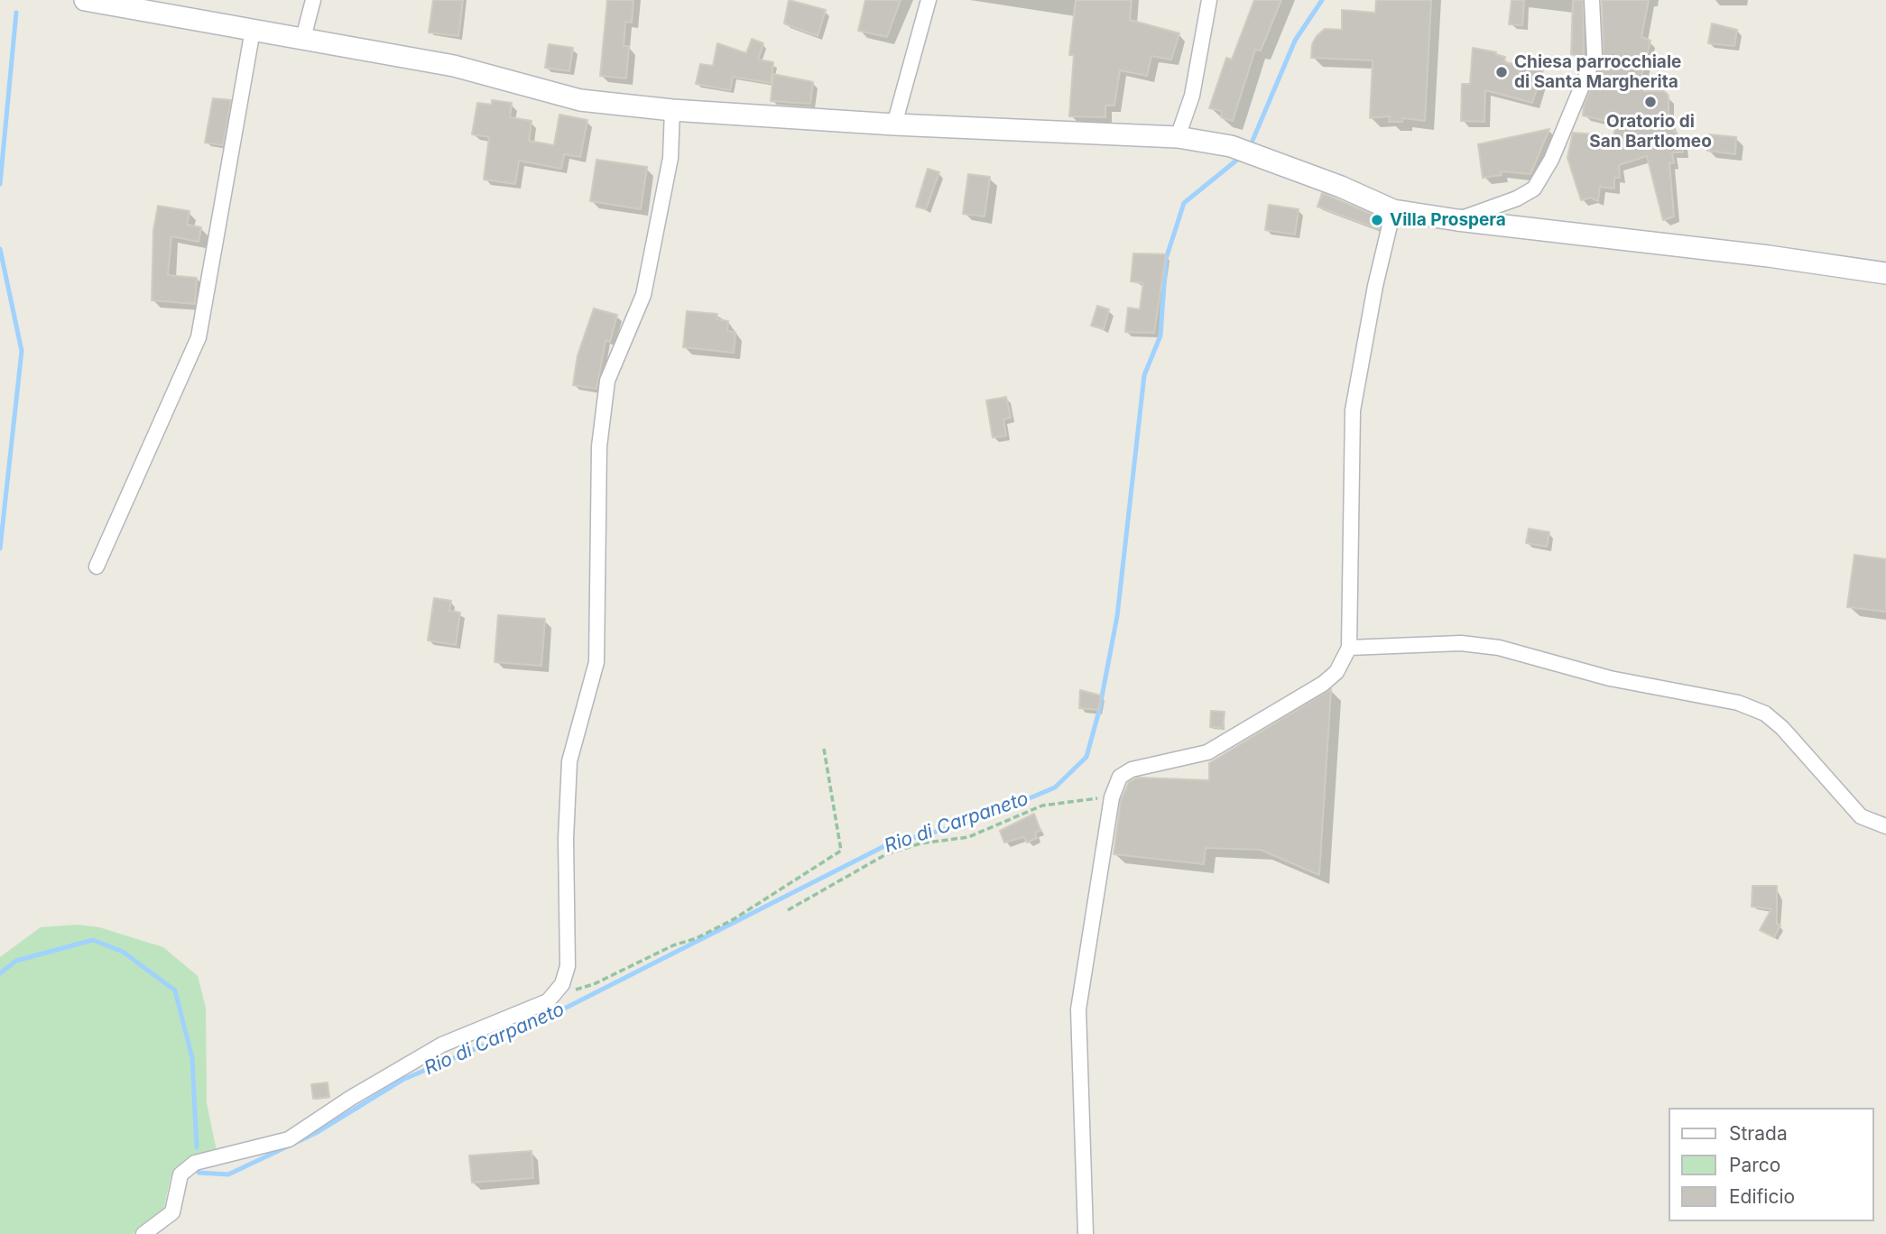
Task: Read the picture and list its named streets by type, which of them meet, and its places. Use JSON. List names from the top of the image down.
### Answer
{
  "water": ["Rio di Carpaneto"],
  "places": ["Chiesa parrocchiale di Santa Margherita", "Oratorio di San Bartlomeo", "Villa Prospera"],
  "legend": ["Strada", "Parco", "Edificio"]
}
